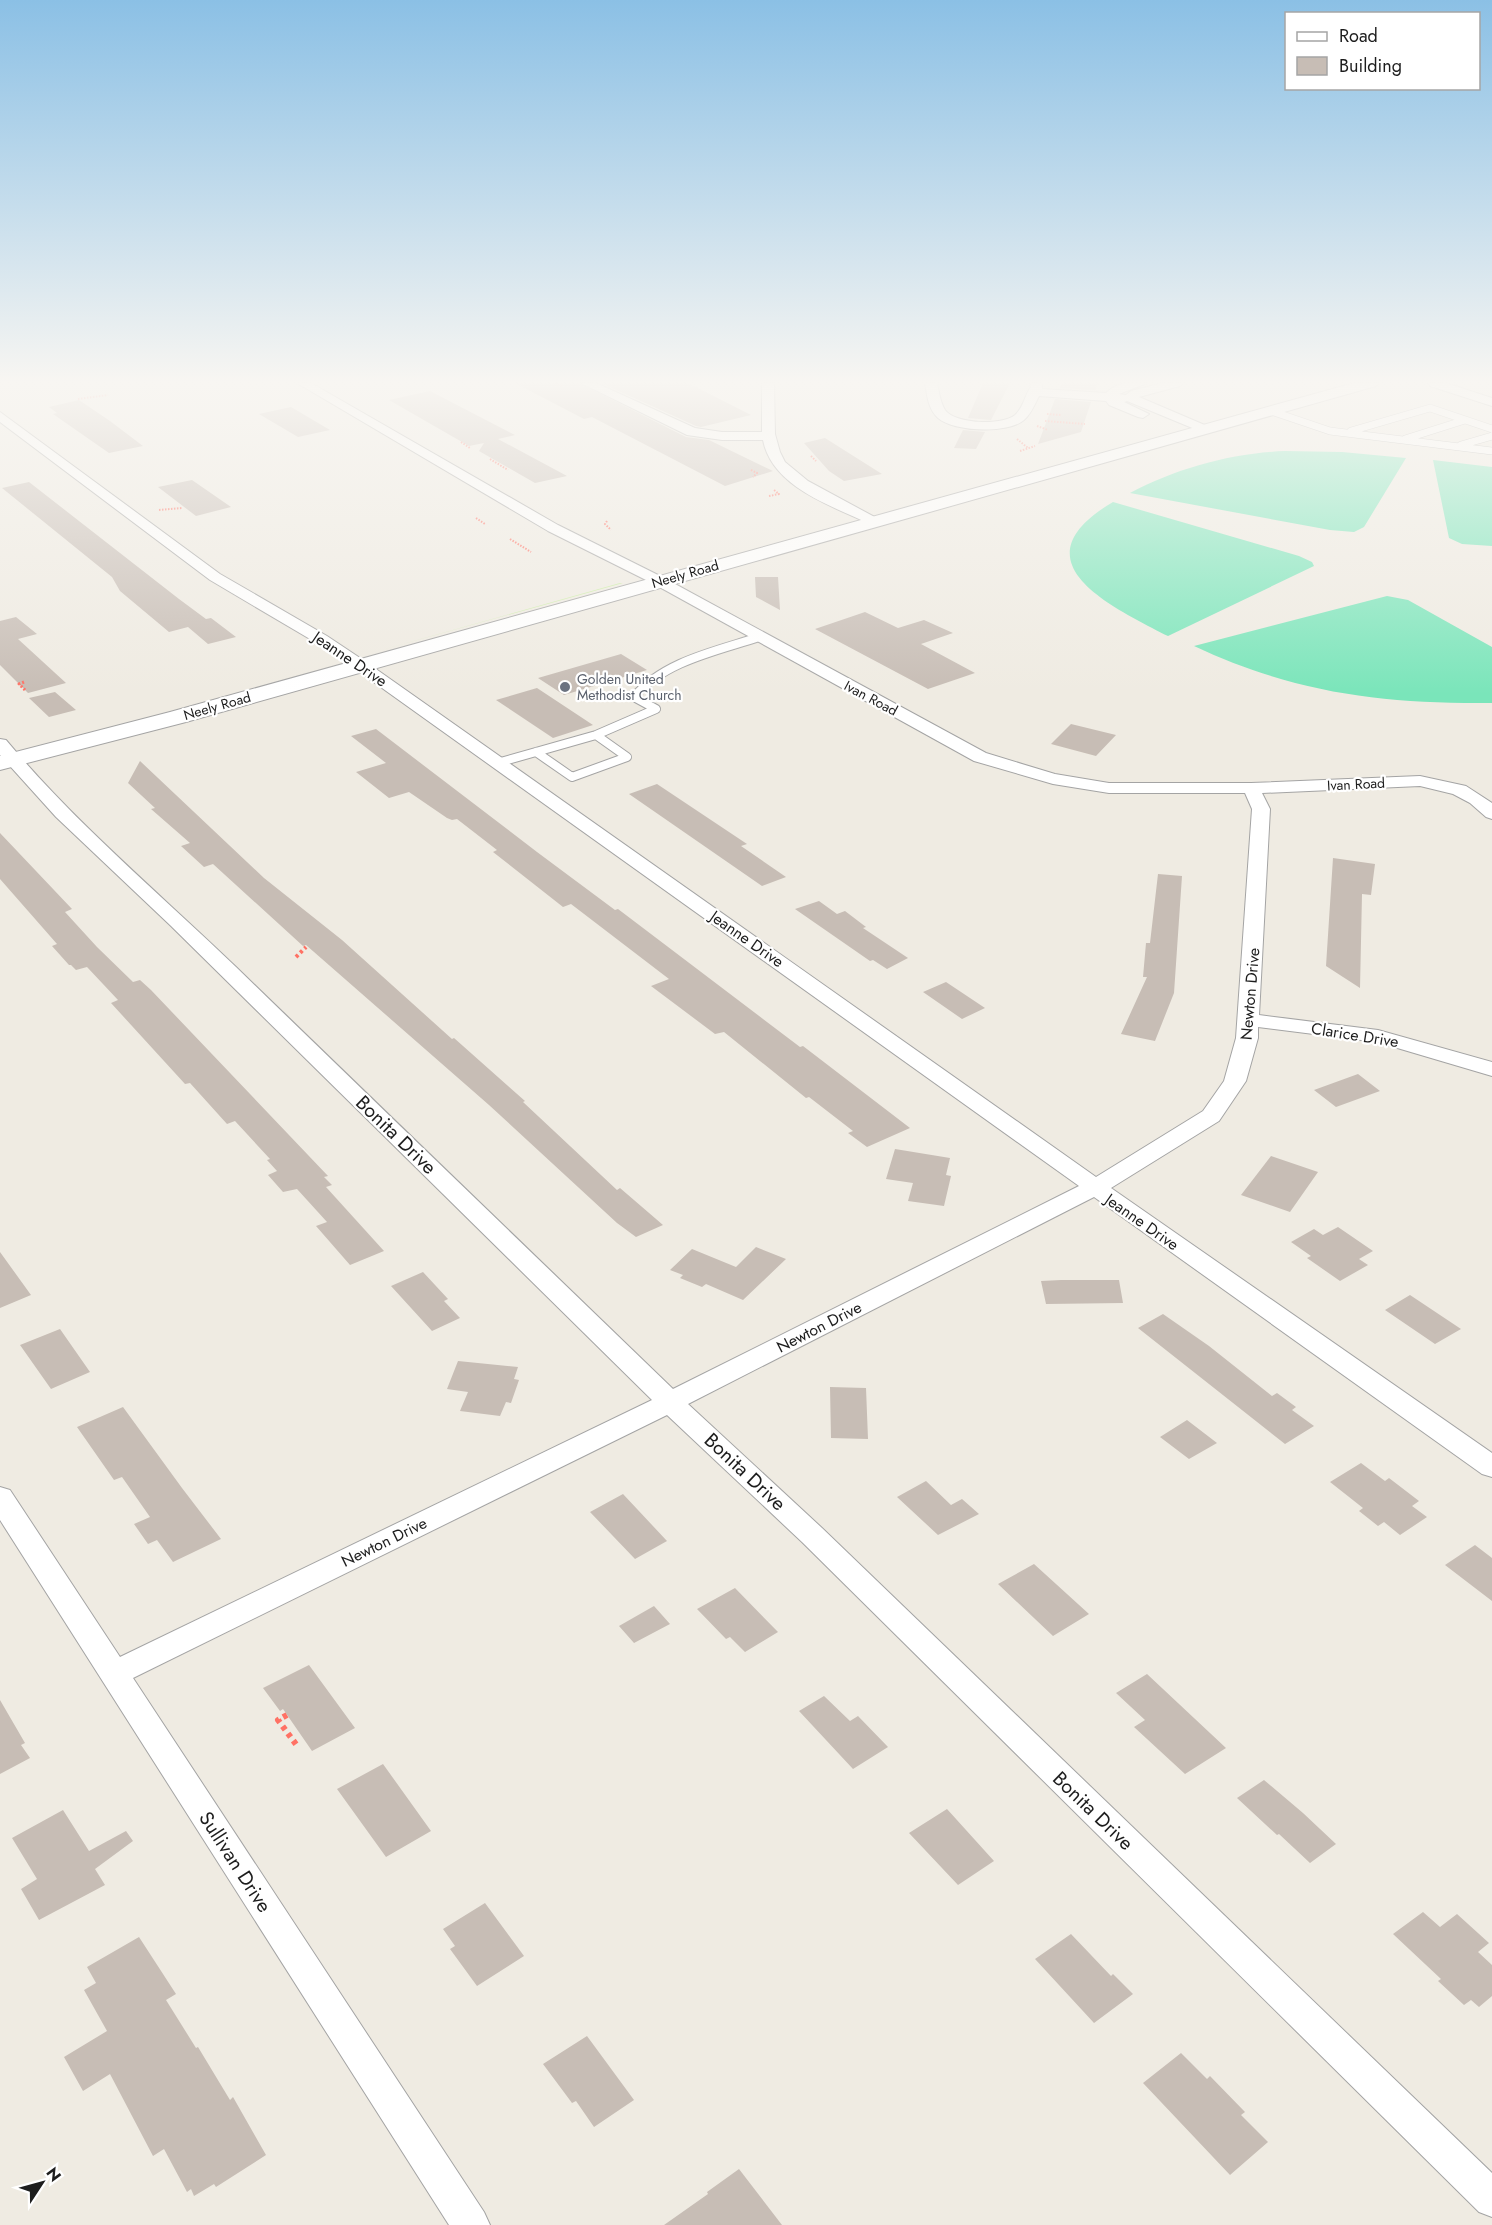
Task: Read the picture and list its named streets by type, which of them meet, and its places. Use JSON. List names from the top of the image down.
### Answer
{
  "streets": {
    "street": [
      "Neely Road",
      "Jeanne Drive",
      "Ivan Road",
      "Newton Drive",
      "Clarice Drive",
      "Bonita Drive",
      "Sullivan Drive"
    ]
  },
  "crossings": [
    ["Neely Road", "Jeanne Drive"],
    ["Neely Road", "Ivan Road"],
    ["Neely Road", "Bonita Drive"],
    ["Jeanne Drive", "Newton Drive"],
    ["Ivan Road", "Newton Drive"],
    ["Newton Drive", "Clarice Drive"],
    ["Newton Drive", "Bonita Drive"],
    ["Newton Drive", "Sullivan Drive"]
  ],
  "places": ["Golden United Methodist Church"],
  "legend": ["Road", "Building"],
  "north": "top right"
}
